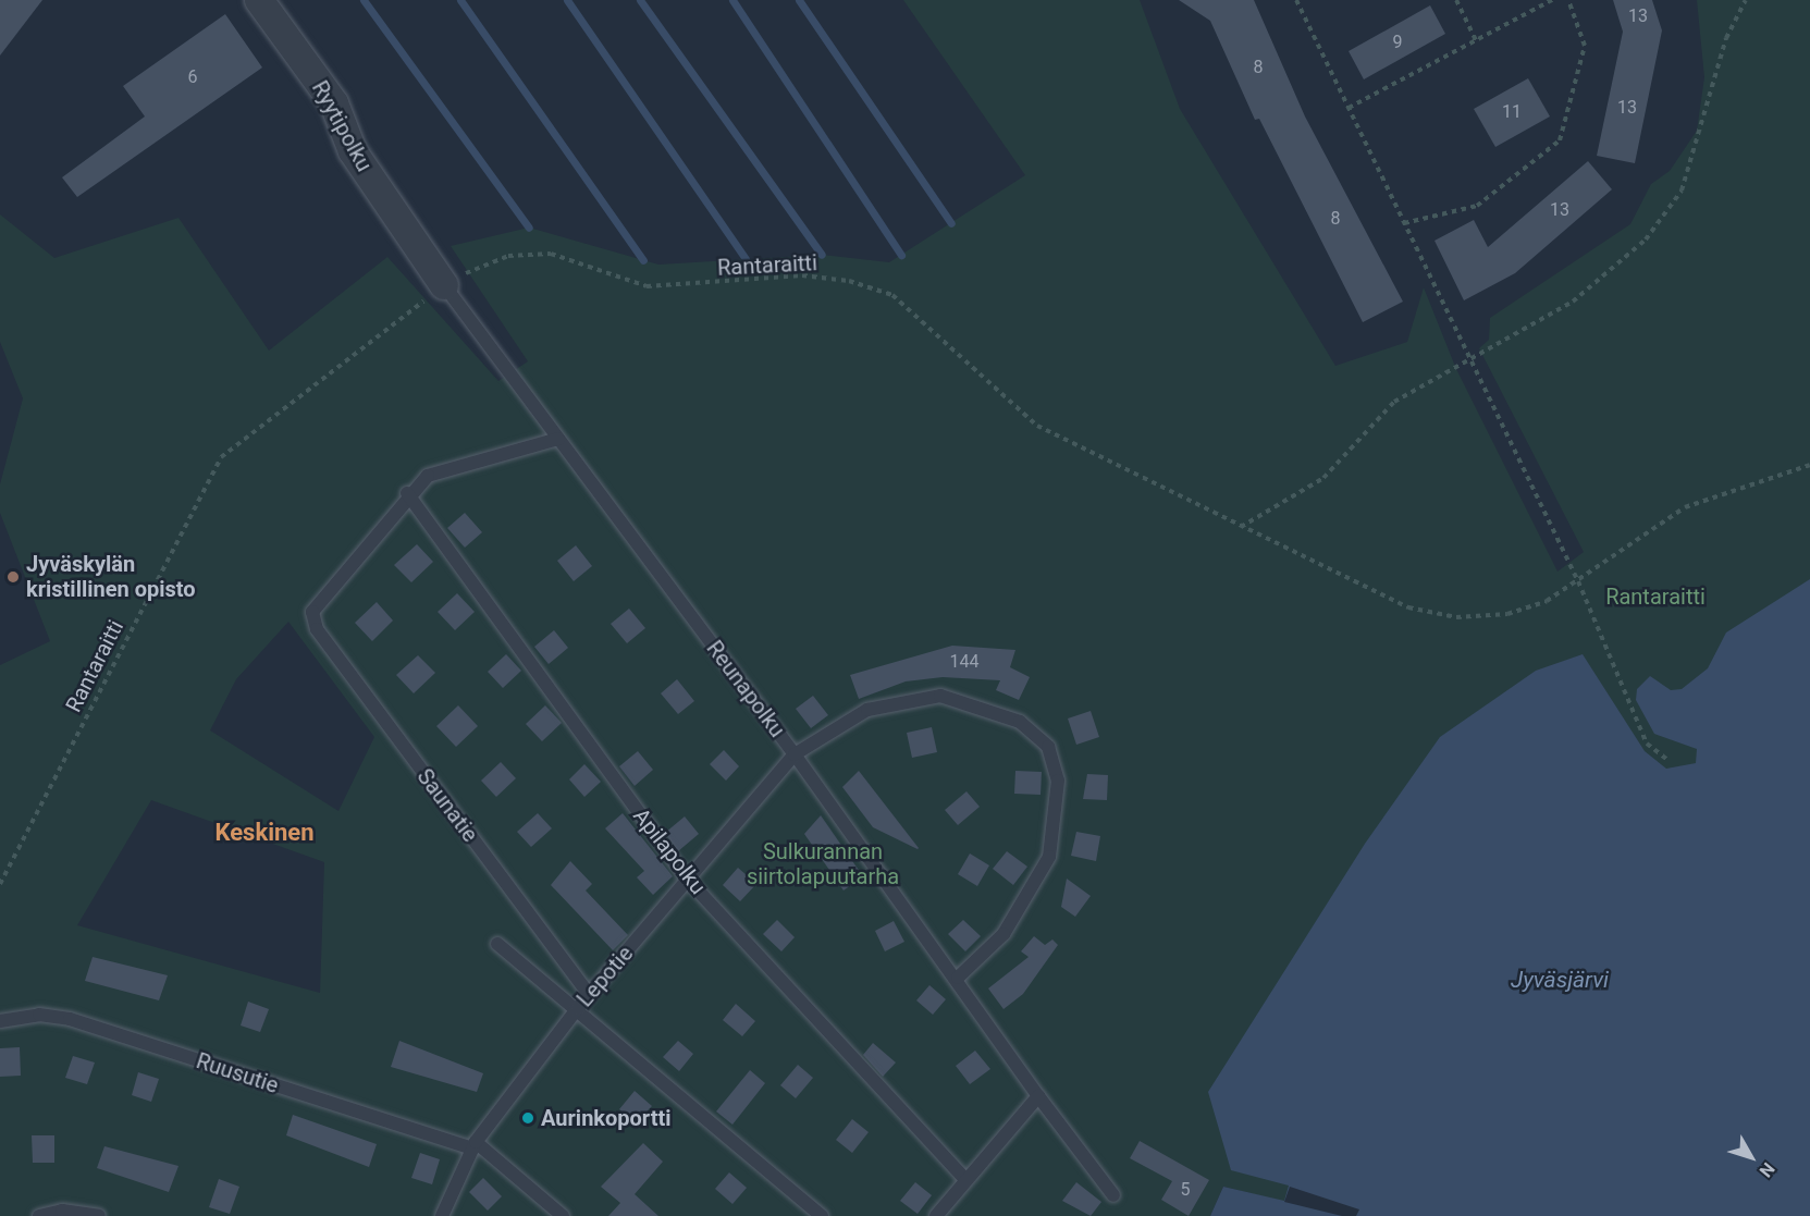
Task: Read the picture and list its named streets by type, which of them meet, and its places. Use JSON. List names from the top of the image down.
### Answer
{
  "streets": {
    "street": ["Ryytipolku"],
    "lane": [
      "Reunapolku",
      "Saunatie",
      "Apilapolku",
      "Lepotie",
      "Ruusutie"
    ],
    "path": ["Rantaraitti"]
  },
  "crossings": [
    ["Ryytipolku", "Rantaraitti"],
    ["Ryytipolku", "Reunapolku"],
    ["Rantaraitti", "Reunapolku"],
    ["Reunapolku", "Lepotie"],
    ["Saunatie", "Apilapolku"],
    ["Saunatie", "Lepotie"],
    ["Apilapolku", "Lepotie"],
    ["Lepotie", "Ruusutie"]
  ],
  "districts": ["Keskinen"],
  "water": ["Jyväsjärvi"],
  "parks": ["Rantaraitti", "Sulkurannan siirtolapuutarha"],
  "places": ["Jyväskylän kristillinen opisto", "Aurinkoportti"],
  "house_numbers": [
    "13",
    "9",
    "8",
    "6",
    "13",
    "11",
    "13",
    "8",
    "144",
    "5"
  ],
  "north": "bottom right"
}
